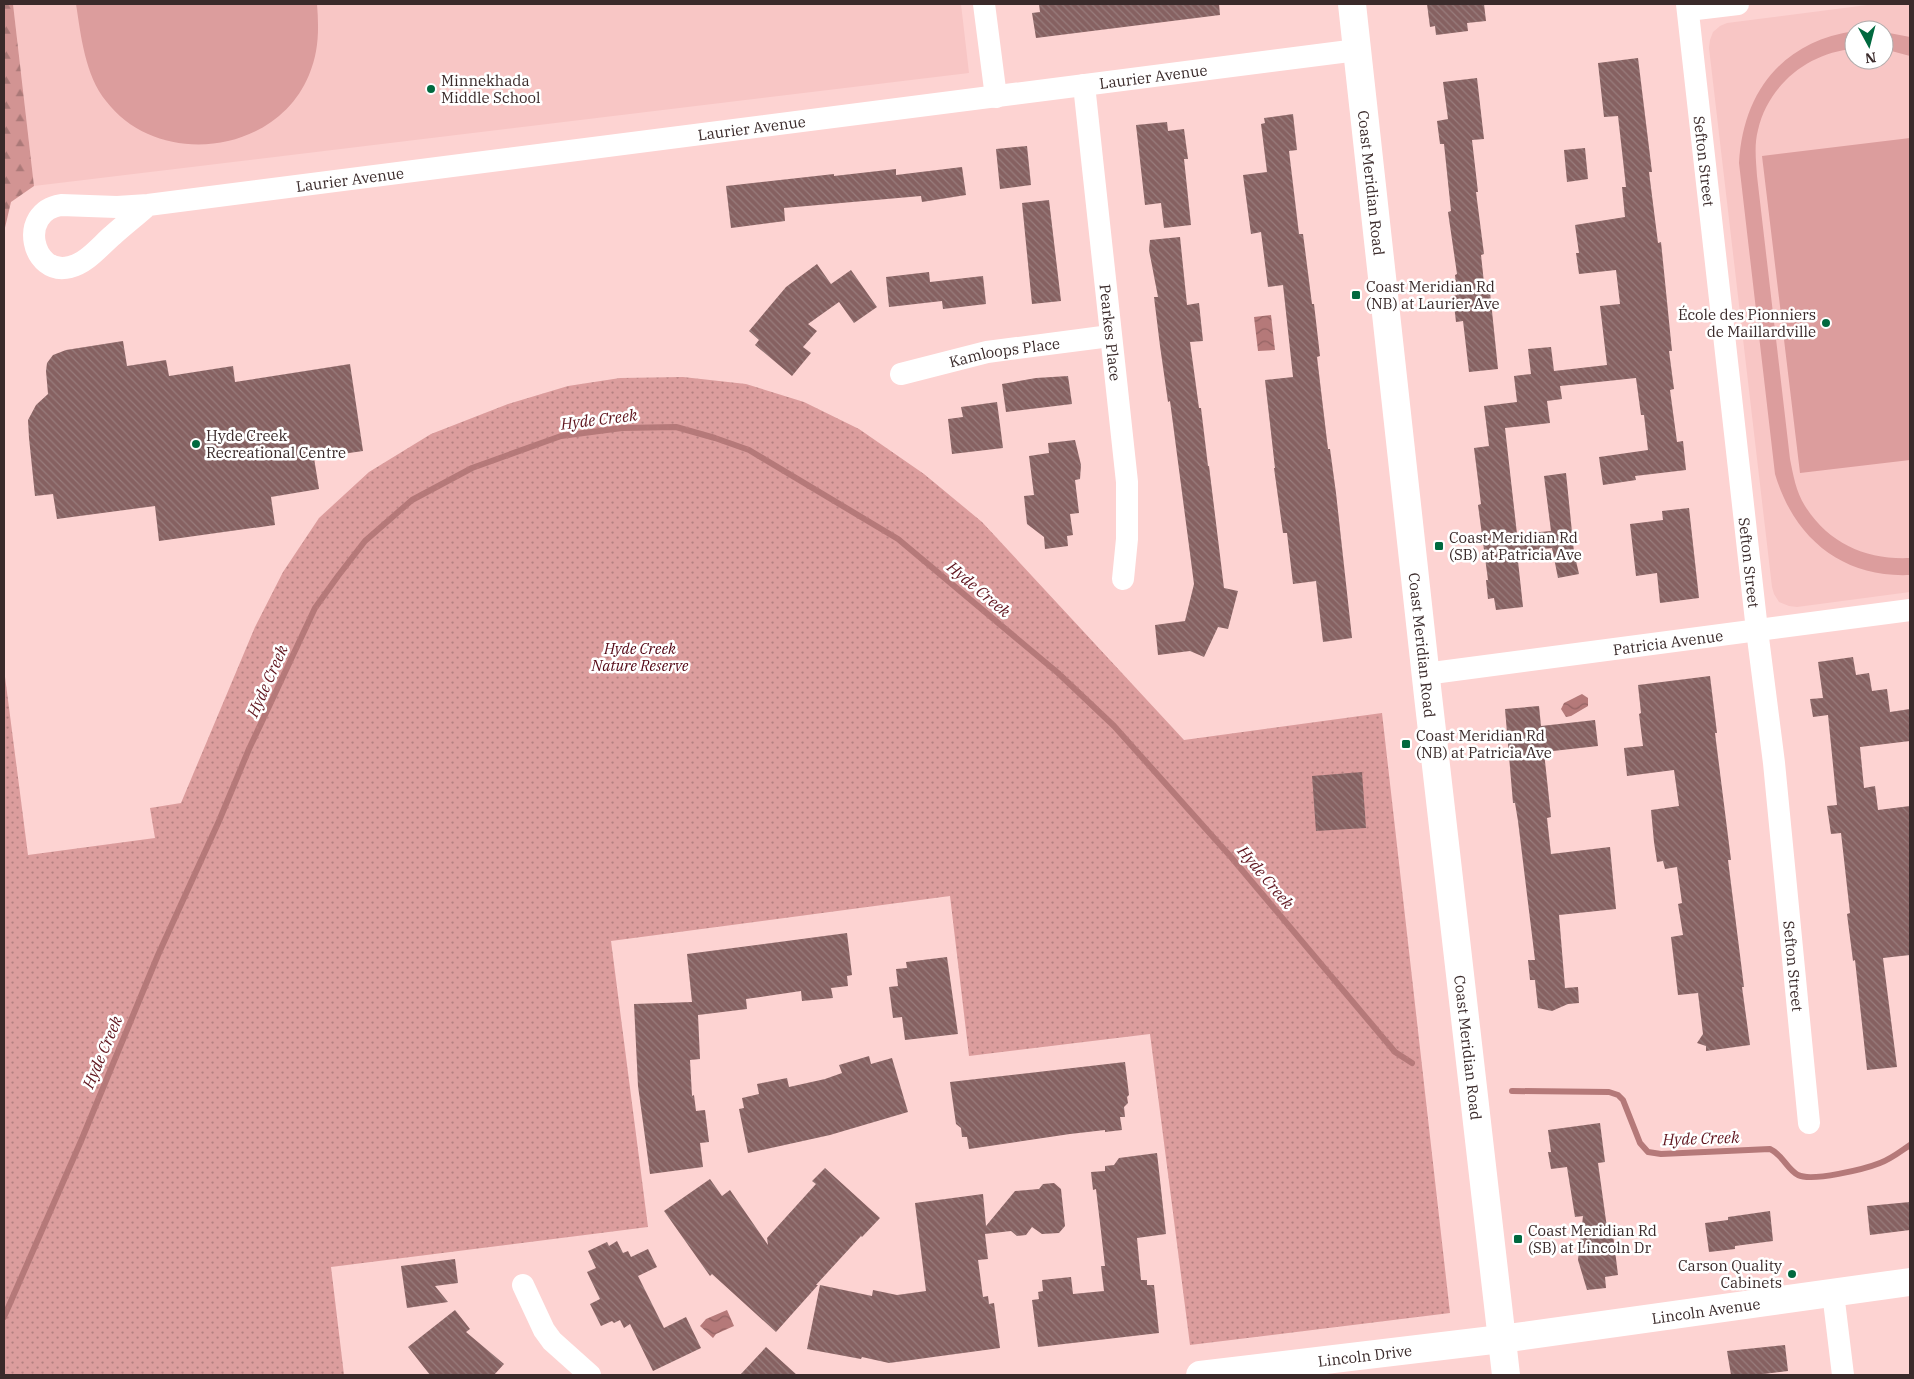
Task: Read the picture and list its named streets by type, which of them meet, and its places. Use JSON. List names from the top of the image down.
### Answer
{
  "streets": {
    "main road": ["Coast Meridian Road", "Lincoln Avenue", "Lincoln Drive"],
    "street": [
      "Laurier Avenue",
      "Sefton Street",
      "Pearkes Place",
      "Kamloops Place",
      "Patricia Avenue"
    ]
  },
  "crossings": [
    ["Laurier Avenue", "Coast Meridian Road"],
    ["Laurier Avenue", "Pearkes Place"],
    ["Sefton Street", "Patricia Avenue"],
    ["Coast Meridian Road", "Patricia Avenue"],
    ["Coast Meridian Road", "Lincoln Avenue"],
    ["Coast Meridian Road", "Lincoln Drive"],
    ["Pearkes Place", "Kamloops Place"],
    ["Lincoln Avenue", "Lincoln Drive"]
  ],
  "water": ["Hyde Creek"],
  "parks": ["Hyde Creek Nature Reserve"],
  "places": {
    "other": [
      "Minnekhada Middle School",
      "École des Pionniers de Maillardville",
      "Hyde Creek Recreational Centre",
      "Carson Quality Cabinets"
    ],
    "transit": [
      "Coast Meridian Rd (NB) at Laurier Ave",
      "Coast Meridian Rd (SB) at Patricia Ave",
      "Coast Meridian Rd (NB) at Patricia Ave",
      "Coast Meridian Rd (SB) at Lincoln Dr"
    ]
  },
  "north": "bottom"
}
